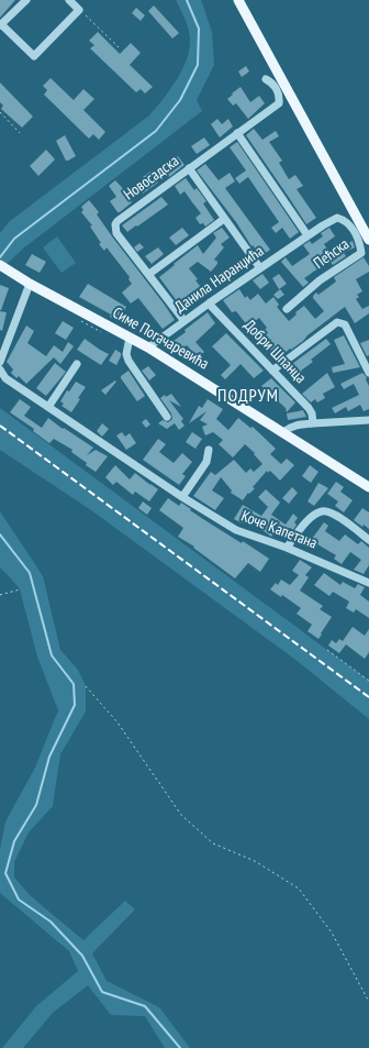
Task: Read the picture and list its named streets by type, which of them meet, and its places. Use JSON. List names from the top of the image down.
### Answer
{
  "streets": {
    "main road": ["Симе Погачаревића"],
    "street": [
      "Новосадска",
      "Пећска",
      "Данила Наранџића",
      "Добри Шпанца",
      "Коче Капетана"
    ]
  },
  "crossings": [
    ["Новосадска", "Данила Наранџића"],
    ["Пећска", "Данила Наранџића"],
    ["Данила Наранџића", "Симе Погачаревића"],
    ["Данила Наранџића", "Добри Шпанца"]
  ],
  "districts": ["ПОДРУМ"]
}
